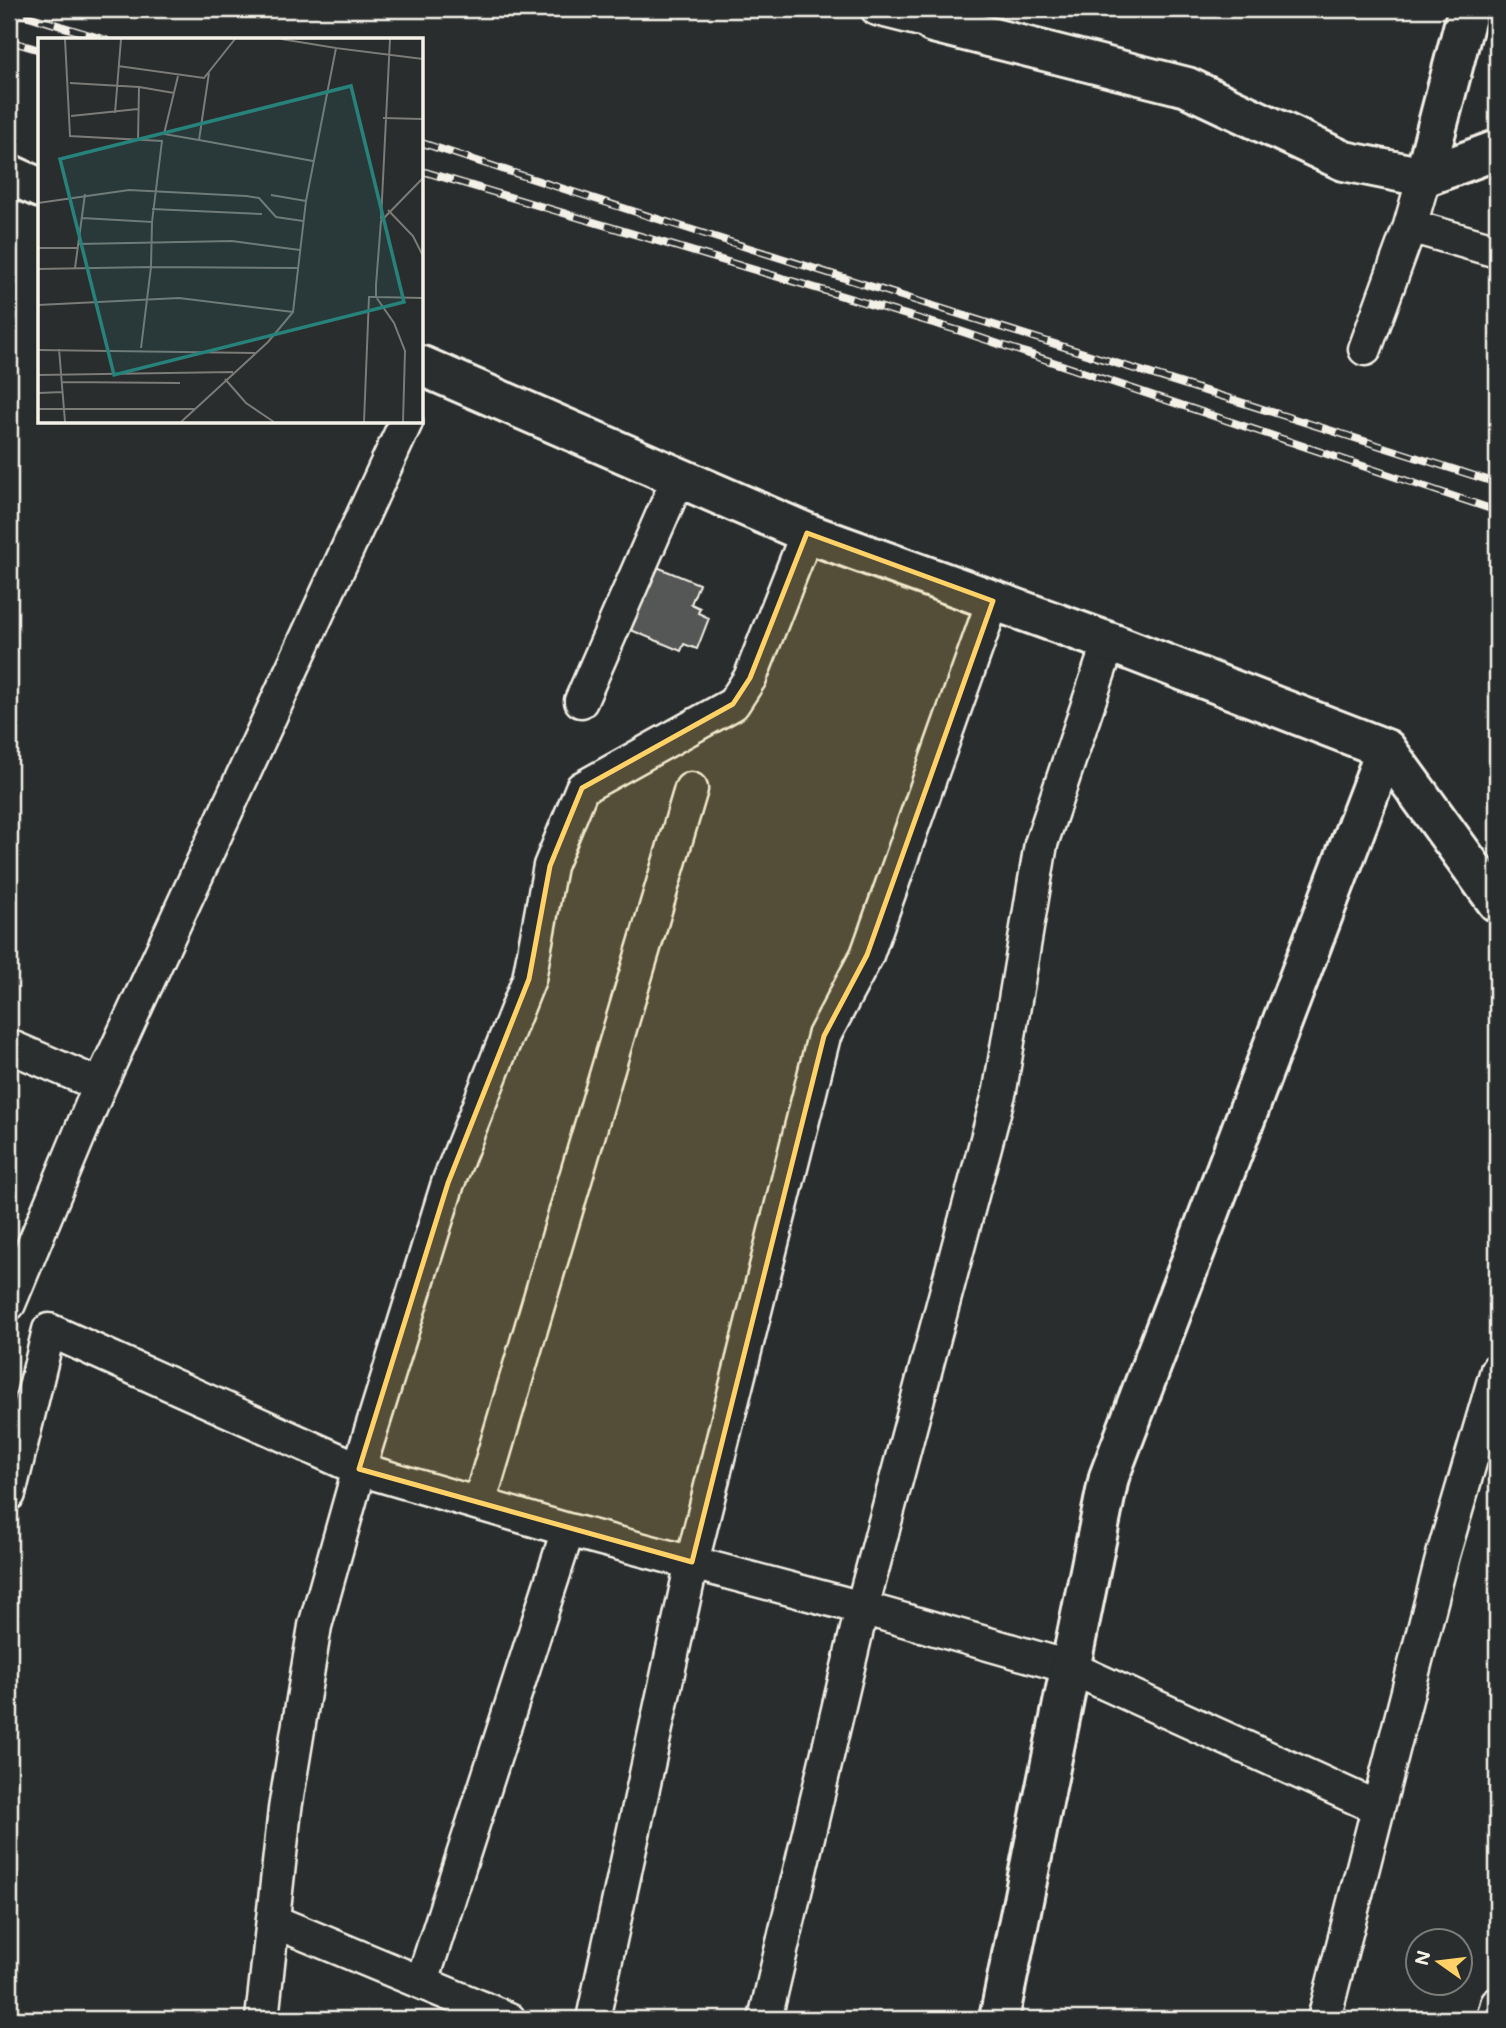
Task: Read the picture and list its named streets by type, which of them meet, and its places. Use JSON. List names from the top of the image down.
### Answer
{
  "north": "left"
}
